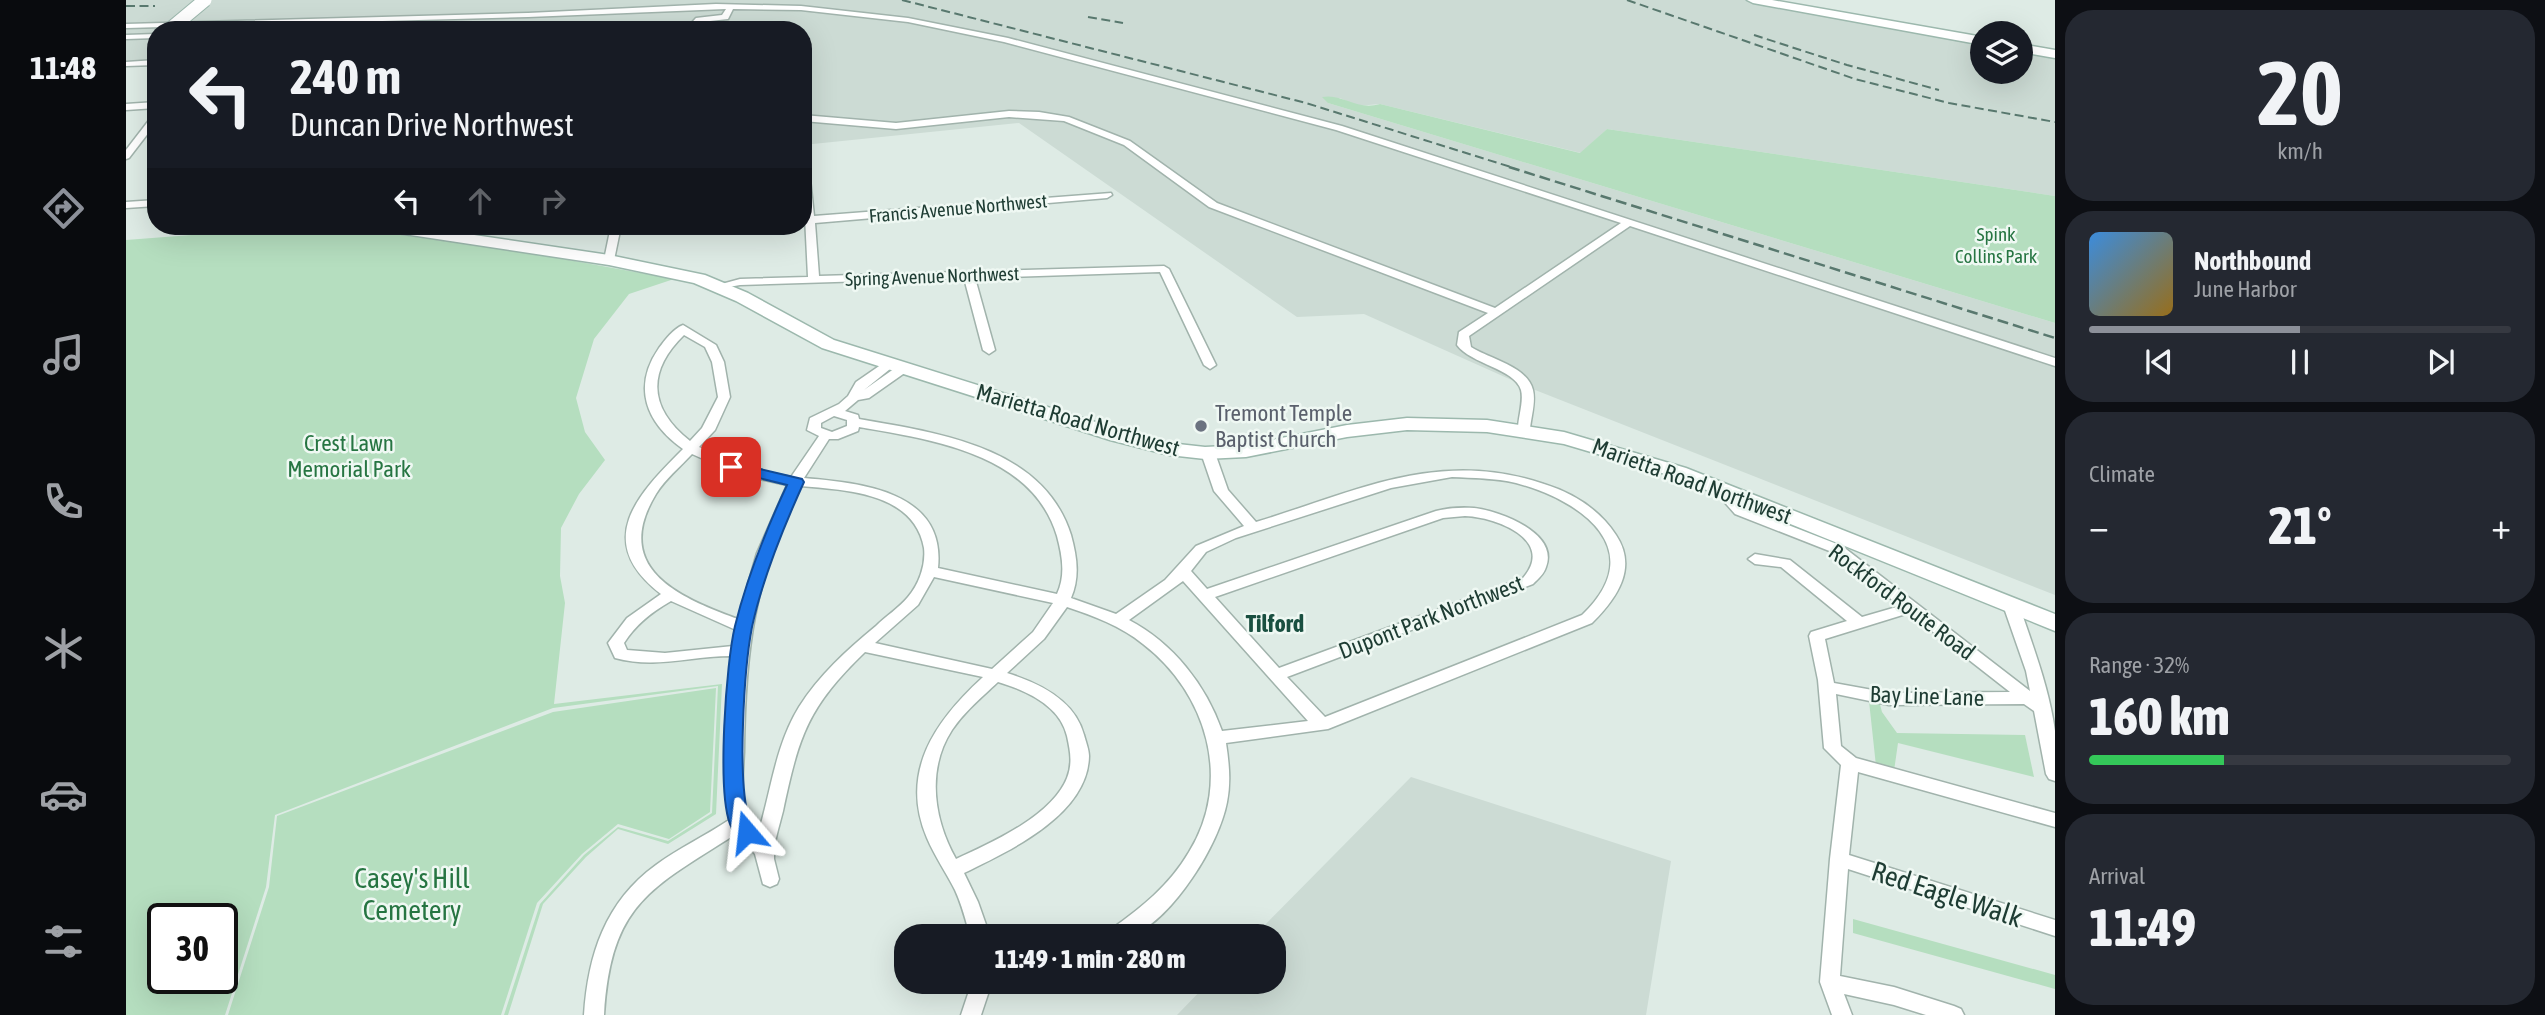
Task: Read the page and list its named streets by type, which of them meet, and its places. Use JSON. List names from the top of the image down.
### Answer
{
  "streets": {
    "main road": ["Marietta Road Northwest"],
    "street": [
      "Francis Avenue Northwest",
      "Spring Avenue Northwest",
      "Rockford Route Road",
      "Dupont Park Northwest",
      "Bay Line Lane",
      "Red Eagle Walk"
    ]
  },
  "crossings": [
    ["Spring Avenue Northwest", "Marietta Road Northwest"],
    ["Marietta Road Northwest", "Rockford Route Road"],
    ["Rockford Route Road", "Bay Line Lane"]
  ],
  "districts": ["Tilford"],
  "parks": ["Spink Collins Park", "Crest Lawn Memorial Park", "Casey's Hill Cemetery"],
  "places": ["Tremont Temple Baptist Church"],
  "page": {
    "tabs": "11:48",
    "tile": [
      ["20", "km/h"],
      "Climate",
      ["Range · 32%", "160 km"],
      ["Arrival", "11:49"]
    ],
    "turn": ["240 m", "Duncan Drive Northwest"],
    "song": ["Northbound", "June Harbor"],
    "heat": ["−", "21°", "+"],
    "limit": "30",
    "trip": "11:49 · 1 min · 280 m"
  }
}
